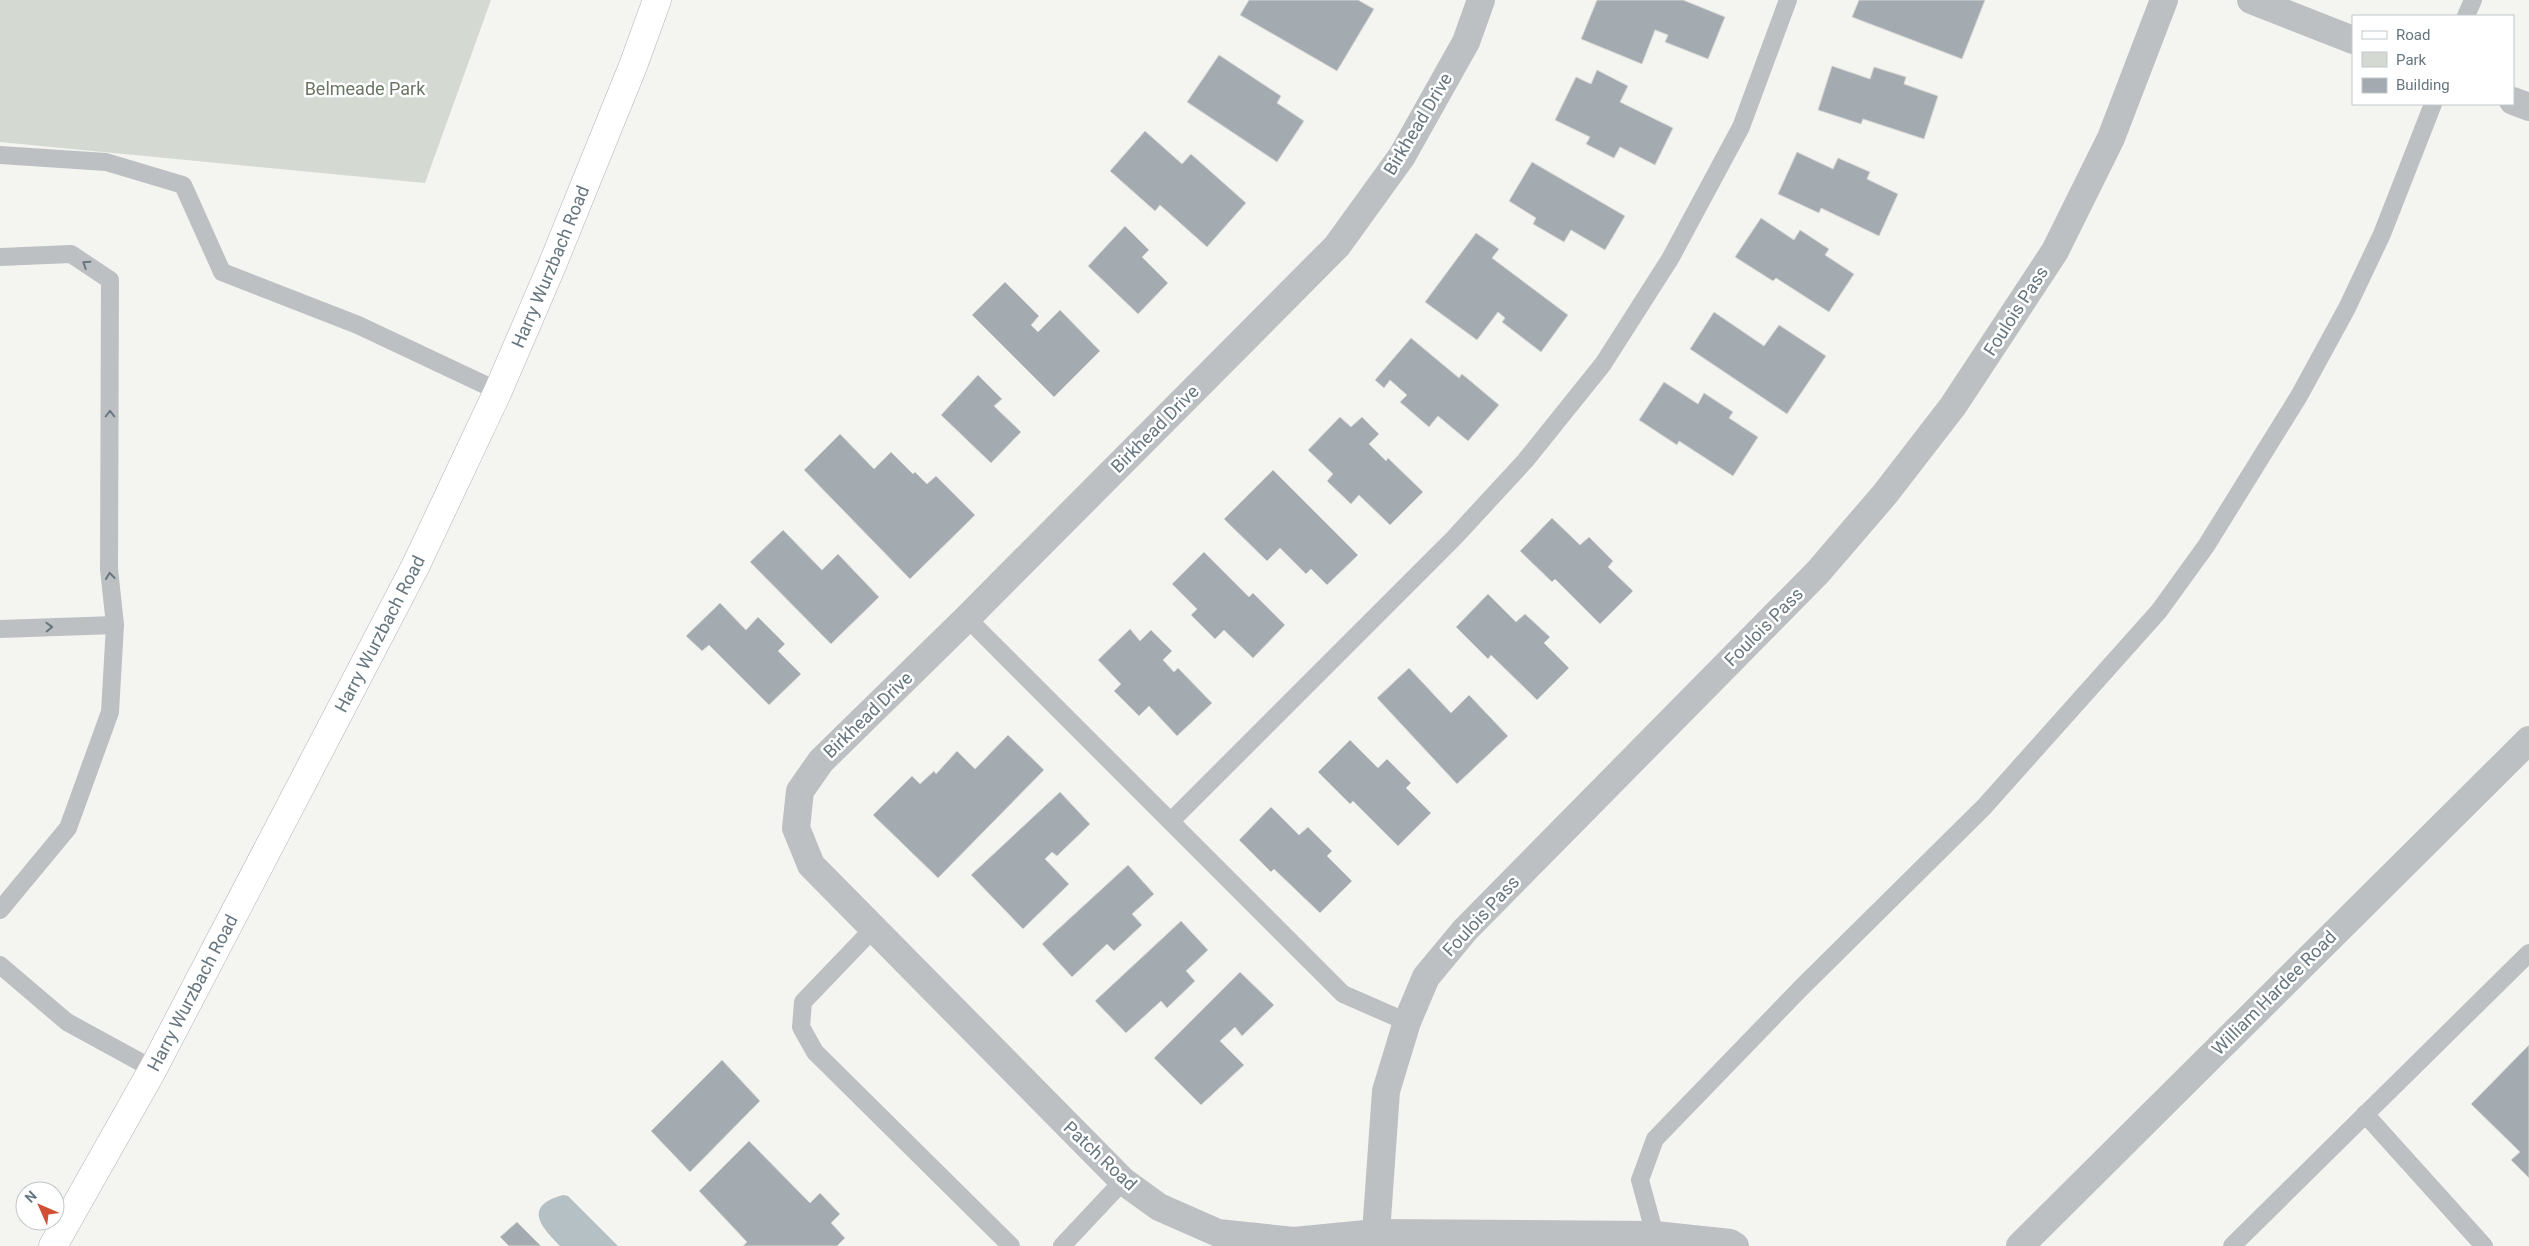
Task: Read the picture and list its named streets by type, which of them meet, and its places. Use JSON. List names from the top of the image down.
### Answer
{
  "streets": {
    "main road": ["Harry Wurzbach Road"],
    "street": [
      "Birkhead Drive",
      "Foulois Pass",
      "William Hardee Road",
      "Patch Road"
    ]
  },
  "crossings": [
    ["Birkhead Drive", "Patch Road"],
    ["Foulois Pass", "Patch Road"]
  ],
  "parks": ["Belmeade Park"],
  "legend": ["Road", "Park", "Building"],
  "north": "top left"
}
